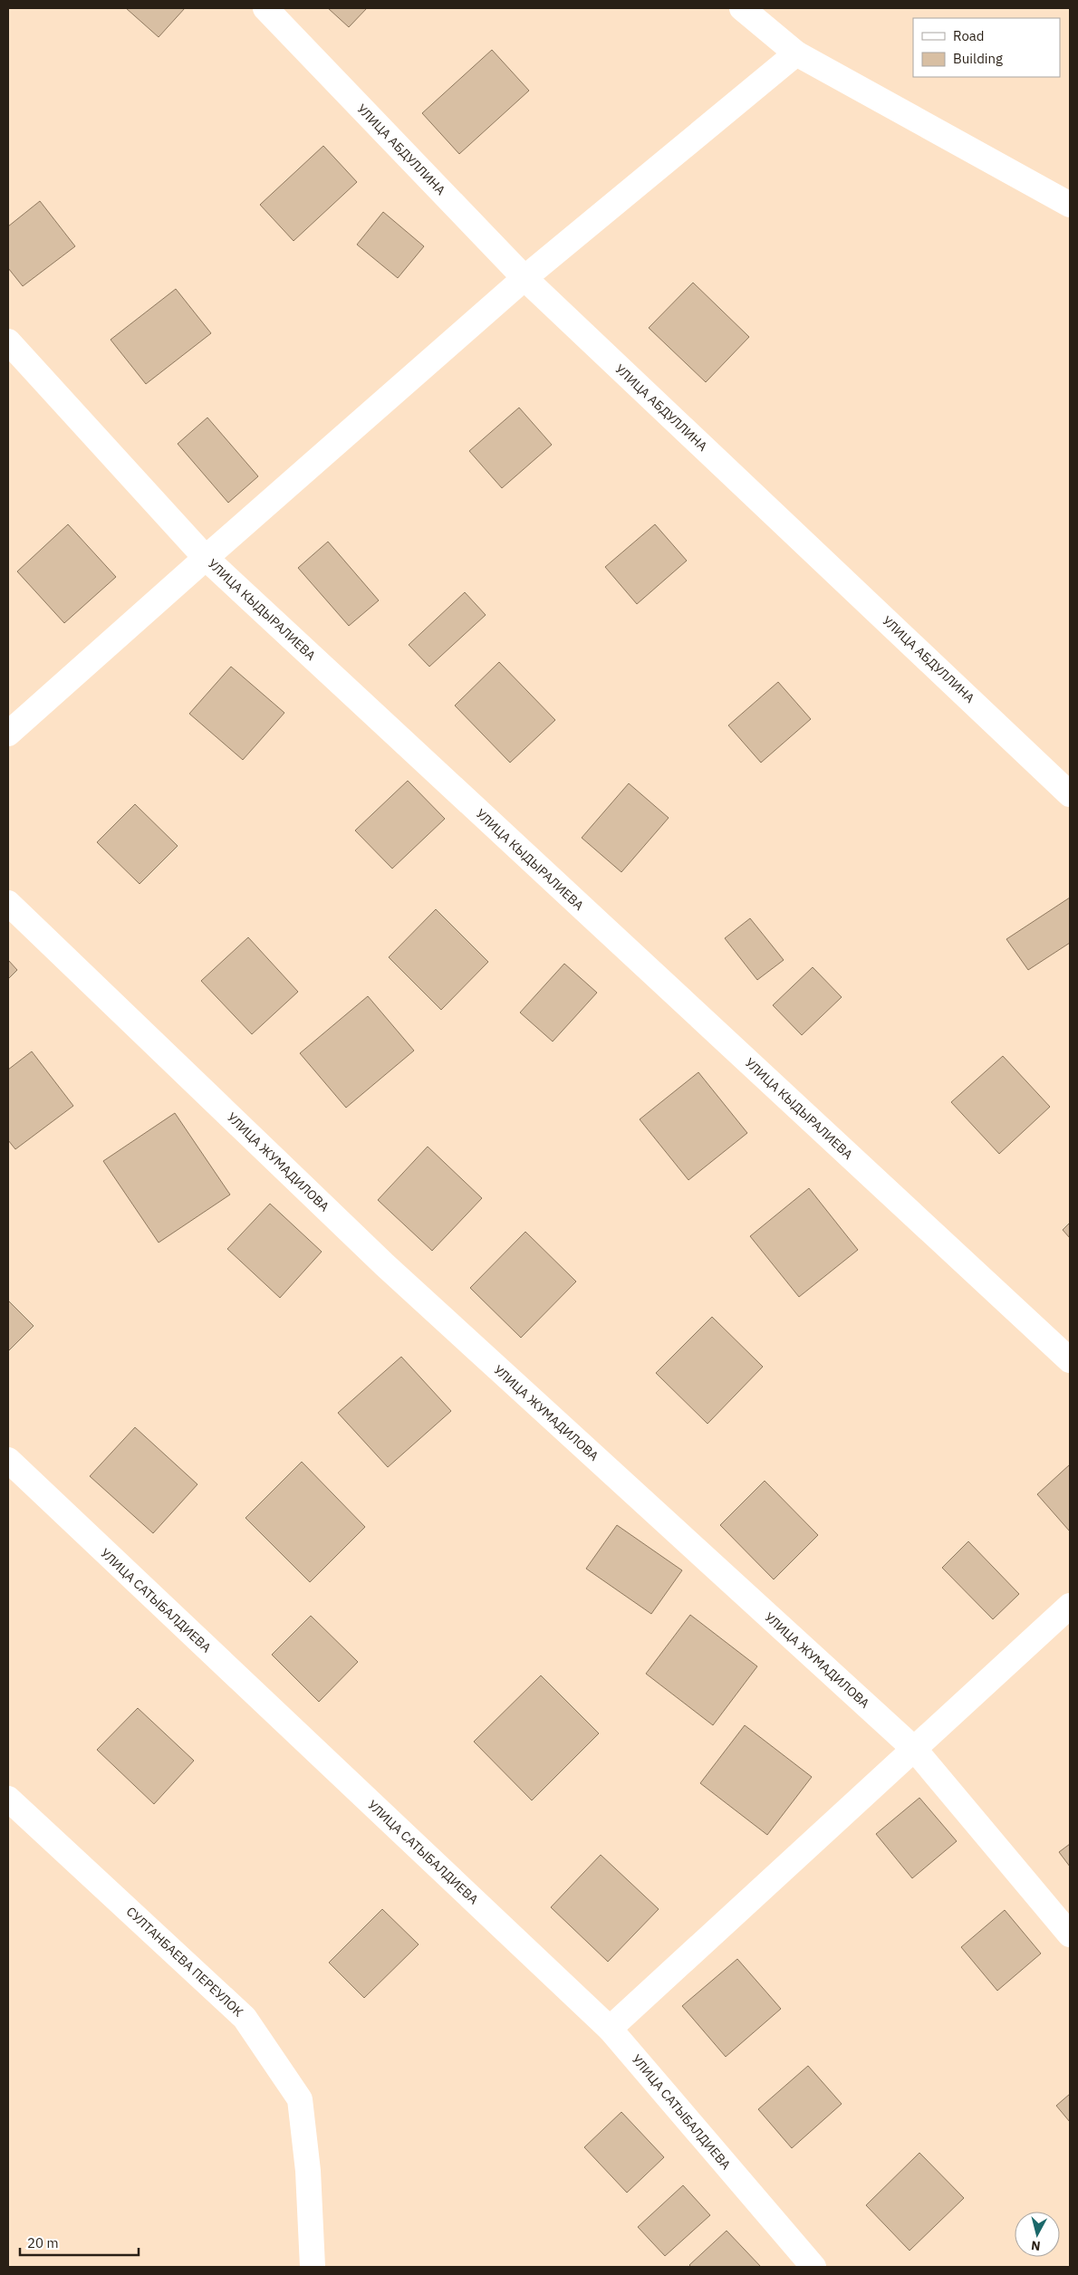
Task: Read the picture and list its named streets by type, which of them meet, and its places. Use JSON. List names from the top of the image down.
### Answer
{
  "streets": {
    "street": [
      "УЛИЦА АБДУЛЛИНА",
      "УЛИЦА КЫДЫРАЛИЕВА",
      "УЛИЦА ЖУМАДИЛОВА",
      "УЛИЦА САТЫБАЛДИЕВА",
      "СУЛТАНБАЕВА ПЕРЕУЛОК"
    ]
  },
  "legend": ["Road", "Building"],
  "scale_bar": "20 m",
  "north": "bottom"
}
